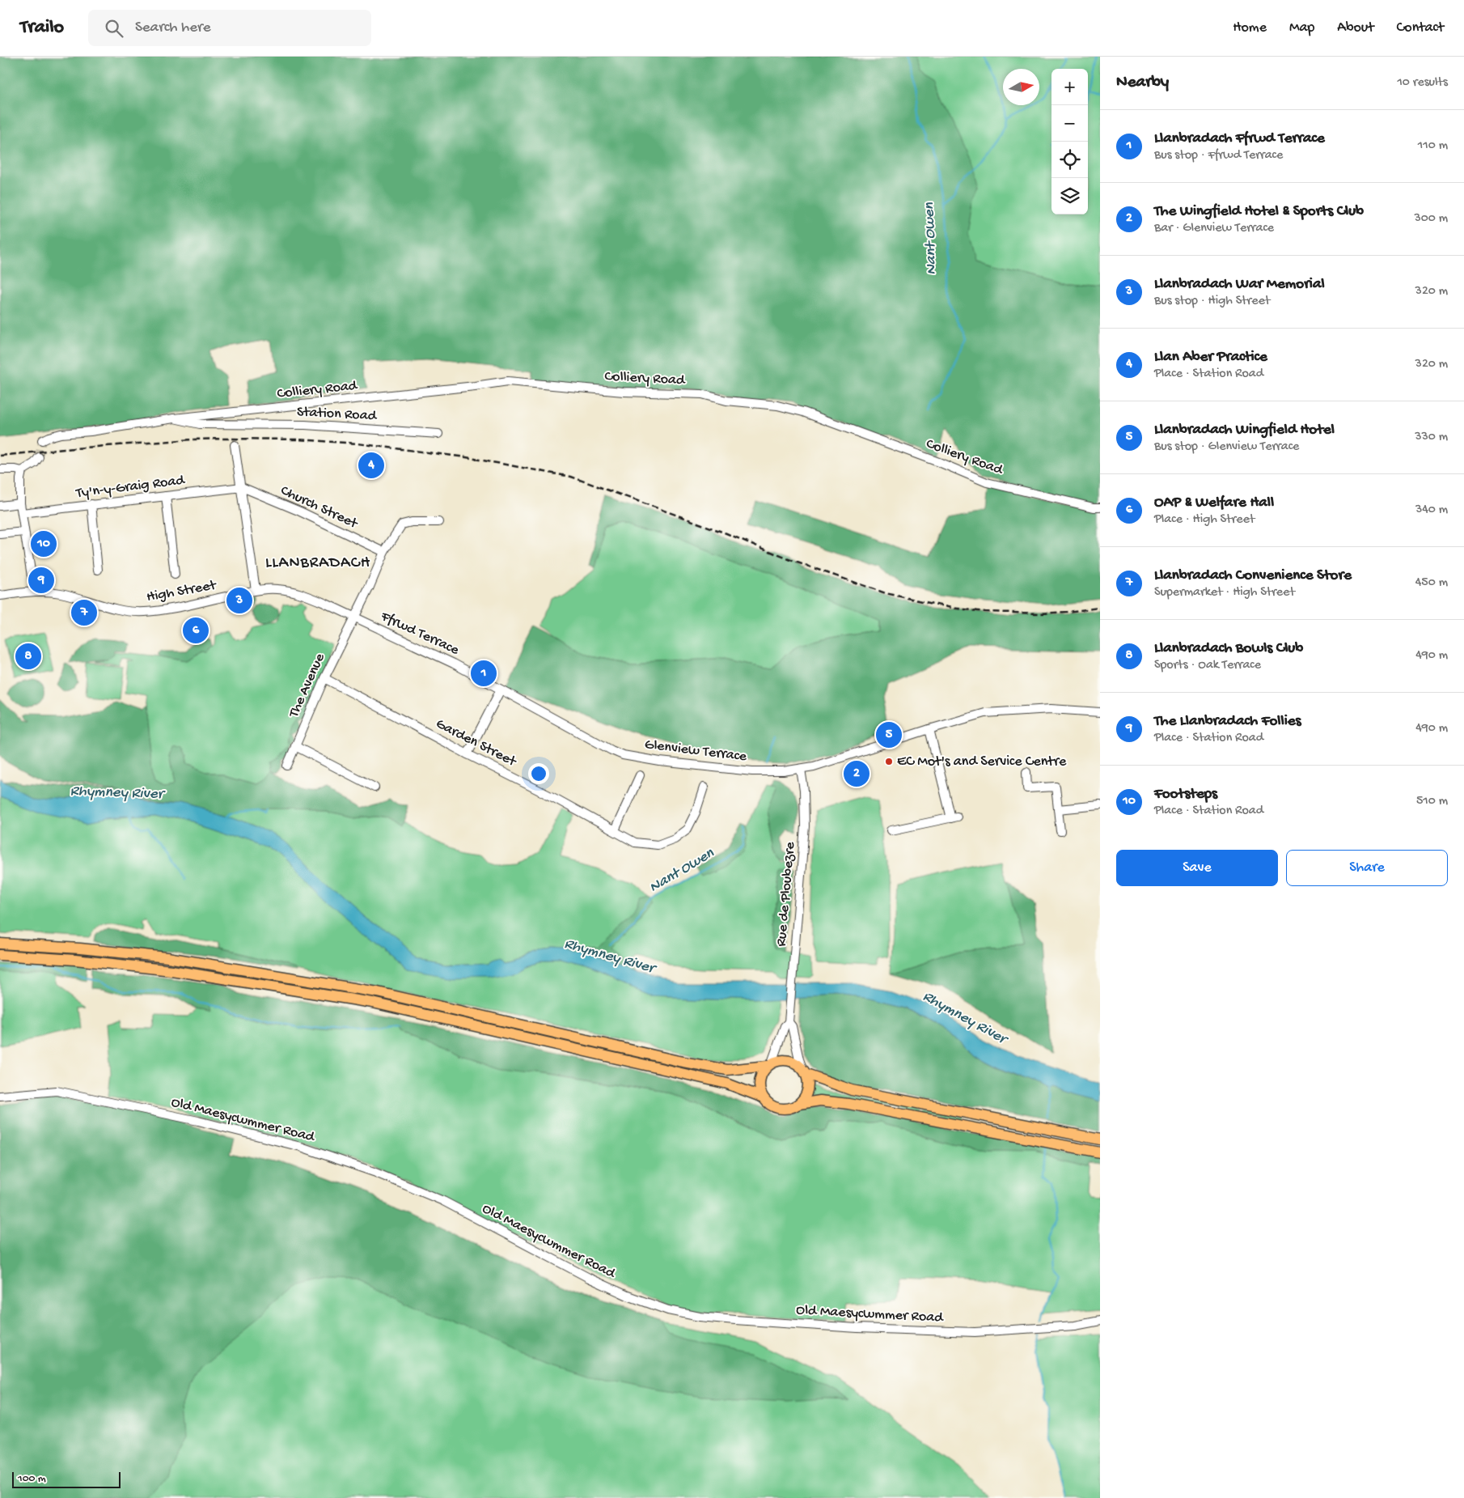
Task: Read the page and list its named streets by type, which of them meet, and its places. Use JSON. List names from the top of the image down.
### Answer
{
  "streets": {
    "street": [
      "Colliery Road",
      "Station Road",
      "Ty'n-y-Graig Road",
      "Church Street",
      "High Street",
      "Ffrwd Terrace",
      "The Avenue",
      "Garden Street",
      "Glenview Terrace",
      "Rue de Ploubezre",
      "Old Maesycwmmer Road"
    ]
  },
  "crossings": [
    ["Colliery Road", "Station Road"],
    ["Ty'n-y-Graig Road", "Church Street"],
    ["Church Street", "The Avenue"],
    ["High Street", "Ffrwd Terrace"],
    ["High Street", "The Avenue"],
    ["Ffrwd Terrace", "The Avenue"],
    ["Ffrwd Terrace", "Glenview Terrace"],
    ["The Avenue", "Garden Street"],
    ["Glenview Terrace", "Rue de Ploubezre"]
  ],
  "districts": ["LLANBRADACH"],
  "water": ["Nant Owen", "Rhymney River"],
  "places": ["EC Mot's and Service Centre"],
  "scale_bar": "100 m",
  "north": "right",
  "page": {
    "header": "Trailo",
    "search": "Search here",
    "nav": [
      "Home",
      "Map",
      "About",
      "Contact"
    ],
    "heading": ["Nearby", "10 results"],
    "map_buttons": ["+", "−"],
    "list": [
      {
        "mark": "1",
        "name": "Llanbradach Ffrwd Terrace",
        "note": "Bus stop · Ffrwd Terrace",
        "value": "110 m"
      },
      {
        "mark": "2",
        "name": "The Wingfield Hotel & Sports Club",
        "note": "Bar · Glenview Terrace",
        "value": "300 m"
      },
      {
        "mark": "3",
        "name": "Llanbradach War Memorial",
        "note": "Bus stop · High Street",
        "value": "320 m"
      },
      {
        "mark": "4",
        "name": "Llan Aber Practice",
        "note": "Place · Station Road",
        "value": "320 m"
      },
      {
        "mark": "5",
        "name": "Llanbradach Wingfield Hotel",
        "note": "Bus stop · Glenview Terrace",
        "value": "330 m"
      },
      {
        "mark": "6",
        "name": "OAP & Welfare Hall",
        "note": "Place · High Street",
        "value": "340 m"
      },
      {
        "mark": "7",
        "name": "Llanbradach Convenience Store",
        "note": "Supermarket · High Street",
        "value": "450 m"
      },
      {
        "mark": "8",
        "name": "Llanbradach Bowls Club",
        "note": "Sports · Oak Terrace",
        "value": "490 m"
      },
      {
        "mark": "9",
        "name": "The Llanbradach Follies",
        "note": "Place · Station Road",
        "value": "490 m"
      },
      {
        "mark": "10",
        "name": "Footsteps",
        "note": "Place · Station Road",
        "value": "510 m"
      }
    ],
    "pins": [
      "4",
      "10",
      "9",
      "3",
      "7",
      "6",
      "8",
      "1",
      "5",
      "2"
    ],
    "buttons": ["Save", "Share"],
    "scale": "100 m"
  }
}
